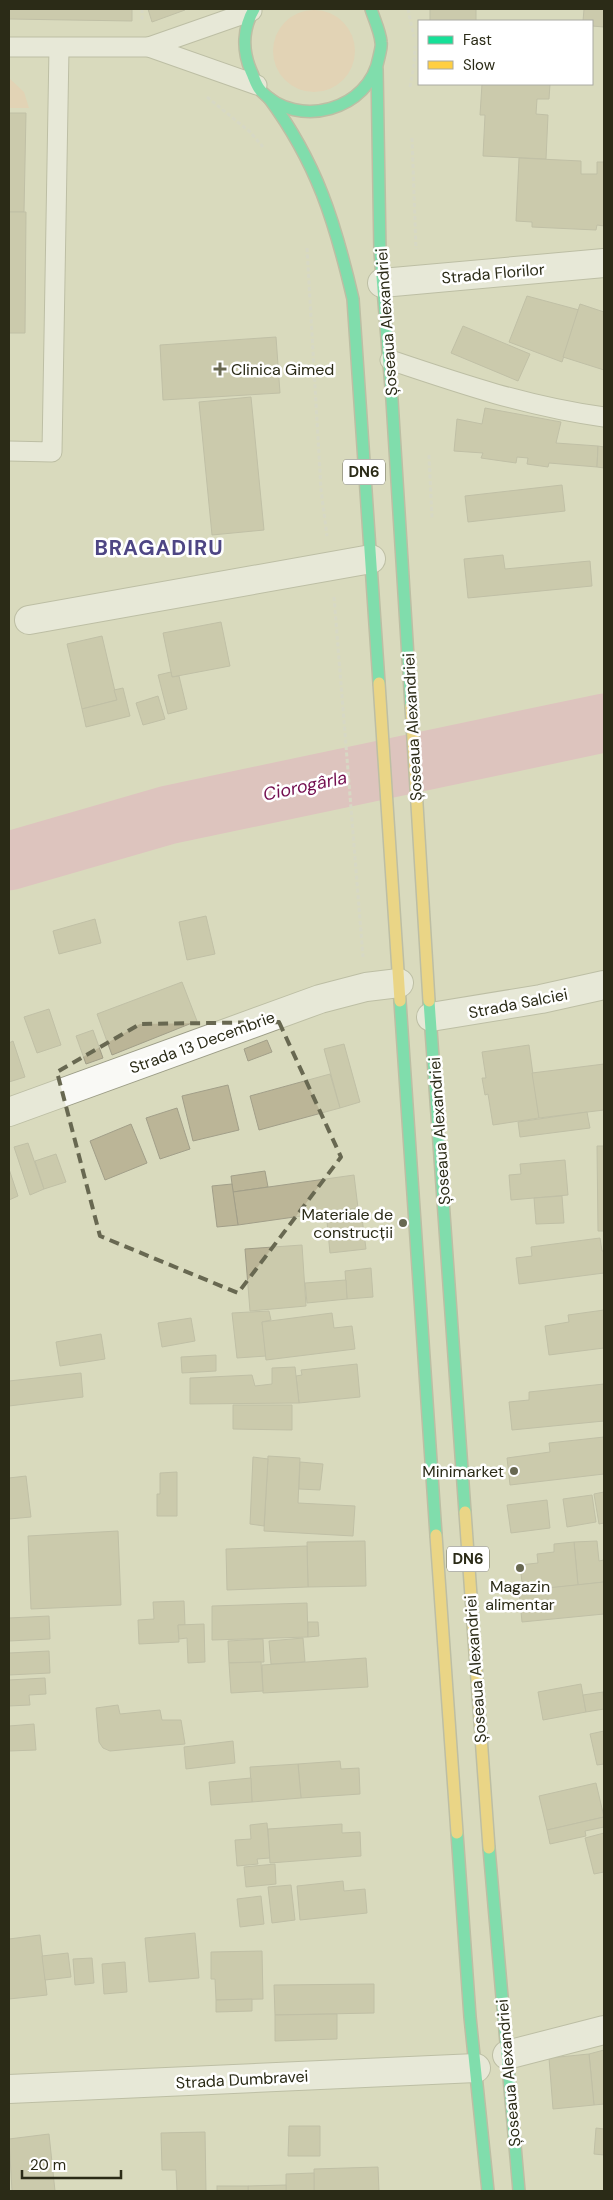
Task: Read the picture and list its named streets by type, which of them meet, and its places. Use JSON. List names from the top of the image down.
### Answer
{
  "streets": {
    "highway": ["Șoseaua Alexandriei", "DN6"],
    "street": [
      "Strada Florilor",
      "Strada Salciei",
      "Strada 13 Decembrie",
      "Strada Dumbravei"
    ]
  },
  "crossings": [
    ["Strada Florilor", "Șoseaua Alexandriei"],
    ["Șoseaua Alexandriei", "Strada Salciei"],
    ["Șoseaua Alexandriei", "Strada 13 Decembrie"],
    ["Șoseaua Alexandriei", "Strada Dumbravei"]
  ],
  "districts": ["BRAGADIRU"],
  "water": ["Ciorogârla"],
  "places": {
    "health": ["Clinica Gimed"],
    "other": ["Materiale de construcții", "Minimarket", "Magazin alimentar"]
  },
  "legend": ["Fast", "Slow"],
  "scale_bar": "20 m"
}
